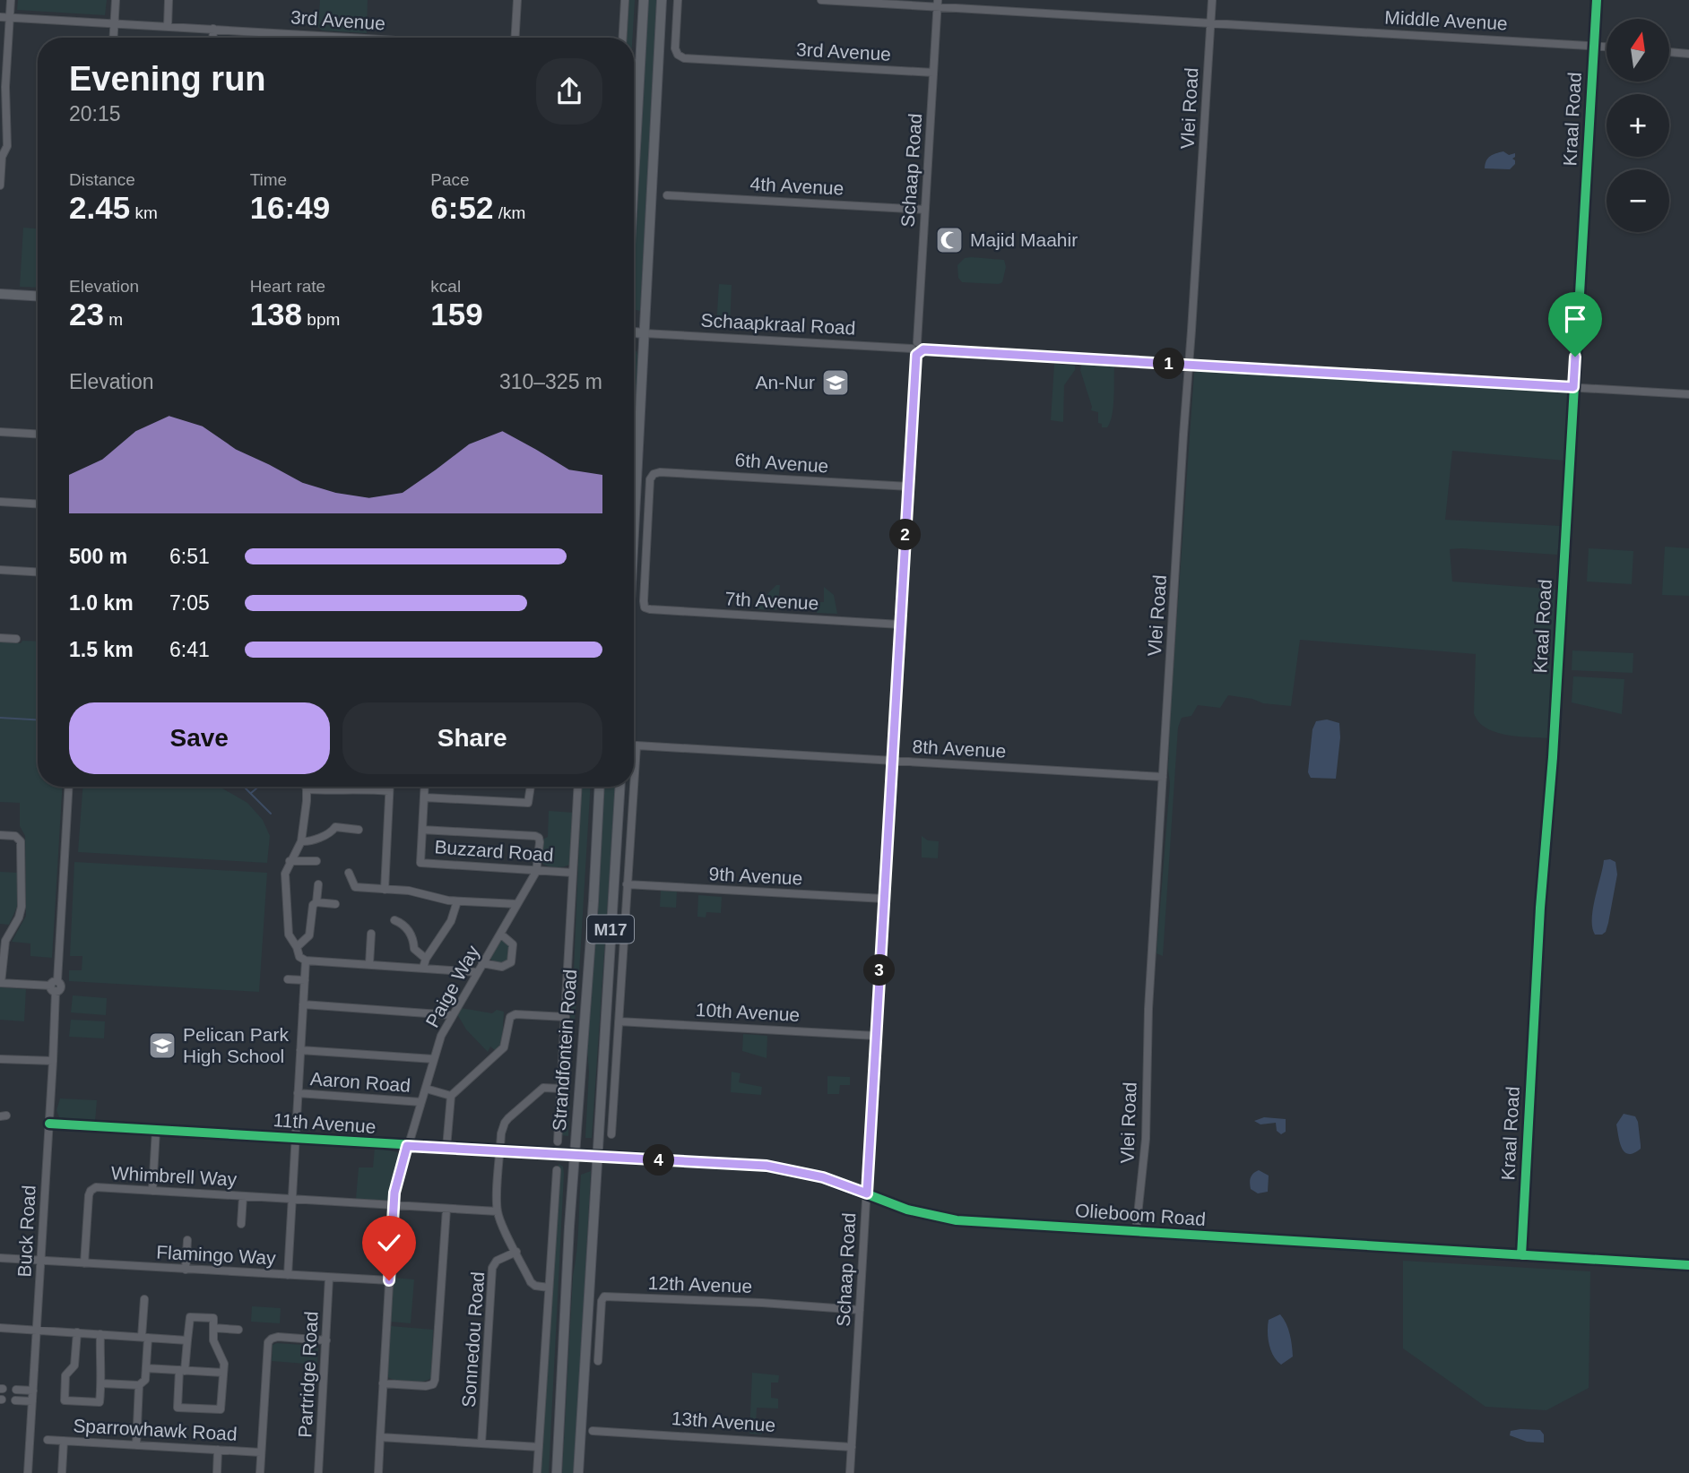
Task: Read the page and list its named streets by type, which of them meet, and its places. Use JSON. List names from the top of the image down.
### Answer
{
  "streets": {
    "main road": ["M17", "Strandfontein Road"],
    "street": [
      "3rd Avenue",
      "Middle Avenue",
      "Vlei Road",
      "Kraal Road",
      "Schaap Road",
      "4th Avenue",
      "Schaapkraal Road",
      "6th Avenue",
      "7th Avenue",
      "8th Avenue",
      "Buzzard Road",
      "9th Avenue",
      "Paige Way",
      "10th Avenue",
      "Aaron Road",
      "11th Avenue",
      "Whimbrell Way",
      "Olieboom Road",
      "Buck Road",
      "Flamingo Way",
      "12th Avenue",
      "Sonnedou Road",
      "Partridge Road",
      "13th Avenue",
      "Sparrowhawk Road"
    ]
  },
  "crossings": [
    ["3rd Avenue", "Schaap Road"],
    ["Middle Avenue", "Vlei Road"],
    ["Middle Avenue", "Kraal Road"],
    ["Middle Avenue", "Schaap Road"],
    ["Vlei Road", "Schaapkraal Road"],
    ["Vlei Road", "8th Avenue"],
    ["Vlei Road", "Olieboom Road"],
    ["Kraal Road", "Schaapkraal Road"],
    ["Kraal Road", "Olieboom Road"],
    ["Schaap Road", "4th Avenue"],
    ["Schaap Road", "Schaapkraal Road"],
    ["Schaap Road", "6th Avenue"],
    ["Schaap Road", "7th Avenue"],
    ["Schaap Road", "8th Avenue"],
    ["Schaap Road", "9th Avenue"],
    ["Schaap Road", "10th Avenue"],
    ["Schaap Road", "Olieboom Road"],
    ["Schaap Road", "12th Avenue"],
    ["Schaap Road", "13th Avenue"],
    ["6th Avenue", "7th Avenue"],
    ["8th Avenue", "9th Avenue"],
    ["Buzzard Road", "Paige Way"],
    ["Buzzard Road", "Strandfontein Road"],
    ["Paige Way", "Aaron Road"],
    ["Paige Way", "11th Avenue"],
    ["Paige Way", "Whimbrell Way"],
    ["Paige Way", "Flamingo Way"],
    ["Strandfontein Road", "11th Avenue"],
    ["Strandfontein Road", "Olieboom Road"],
    ["11th Avenue", "Olieboom Road"],
    ["11th Avenue", "Buck Road"],
    ["Whimbrell Way", "Flamingo Way"],
    ["Buck Road", "Flamingo Way"],
    ["Flamingo Way", "Partridge Road"]
  ],
  "places": {
    "mosque": ["Majid Maahir"],
    "school or university": ["An-Nur", "Pelican Park High School"]
  },
  "north": "top",
  "page": {
    "map_buttons": ["+", "−"],
    "heading": ["Evening run", "20:15"],
    "stats": [
      ["Distance", "2.45 km"],
      ["Time", "16:49"],
      ["Pace", "6:52 /km"],
      ["Elevation", "23 m"],
      ["Heart rate", "138 bpm"],
      ["kcal", "159"]
    ],
    "pins": [
      "1",
      "2",
      "3",
      "4"
    ],
    "chart": ["Elevation", "310–325 m"],
    "list": [
      {
        "name": "500 m",
        "note": "6:51"
      },
      {
        "name": "1.0 km",
        "note": "7:05"
      },
      {
        "name": "1.5 km",
        "note": "6:41"
      }
    ],
    "buttons": ["Save", "Share"]
  }
}
